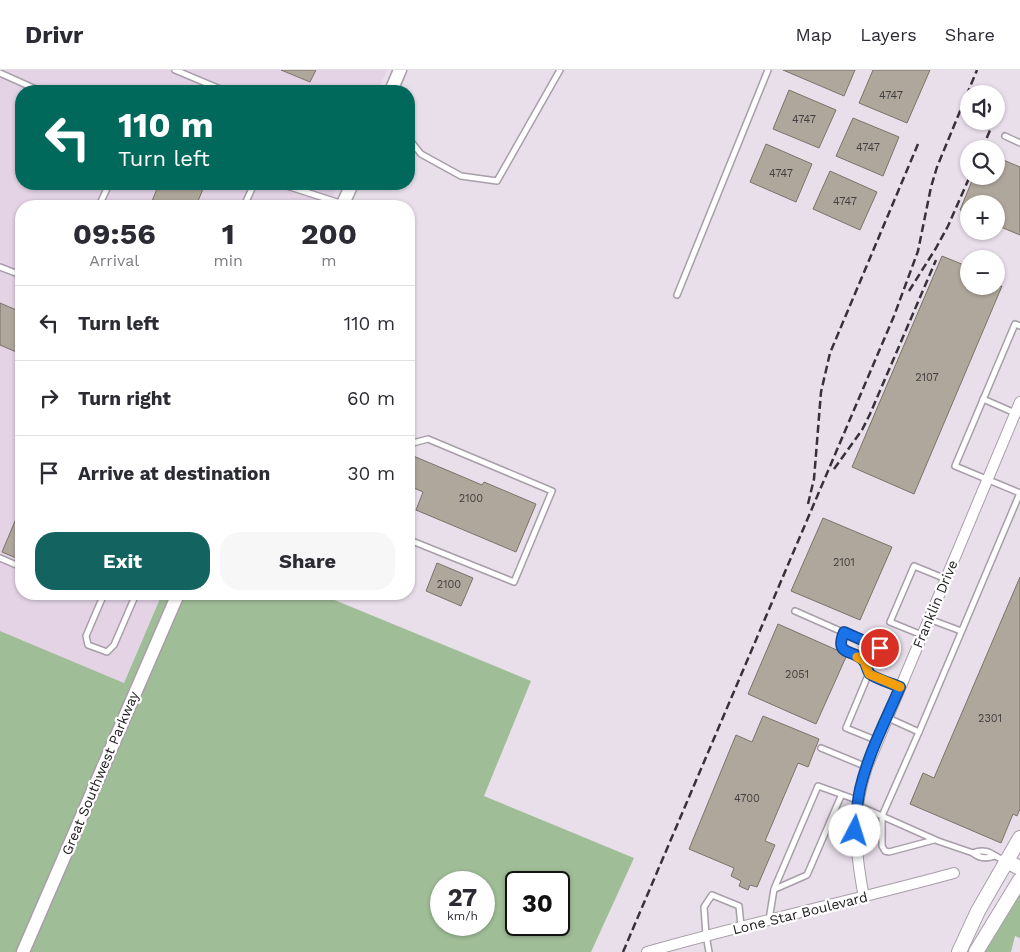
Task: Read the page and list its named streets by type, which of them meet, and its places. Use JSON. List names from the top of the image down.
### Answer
{
  "streets": {
    "street": ["Franklin Drive", "Great Southwest Parkway", "Lone Star Boulevard"]
  },
  "crossings": [
    ["Franklin Drive", "Lone Star Boulevard"]
  ],
  "house_numbers": [
    "4747",
    "4747",
    "4747",
    "4747",
    "4747",
    "2107",
    "2100",
    "2101",
    "2100",
    "2051",
    "2301",
    "4700"
  ],
  "page": {
    "header": "Drivr",
    "nav": ["Map", "Layers", "Share"],
    "map_buttons": ["+", "−"],
    "turn": ["110 m", "Turn left"],
    "eta": [
      "09:56",
      "Arrival",
      "1",
      "min",
      "200",
      "m"
    ],
    "list": [
      {
        "name": "Turn left",
        "value": "110 m"
      },
      {
        "name": "Turn right",
        "value": "60 m"
      },
      {
        "name": "Arrive at destination",
        "value": "30 m"
      }
    ],
    "buttons": ["Exit", "Share"],
    "speed": "27 km/h",
    "limit": "30"
  }
}
